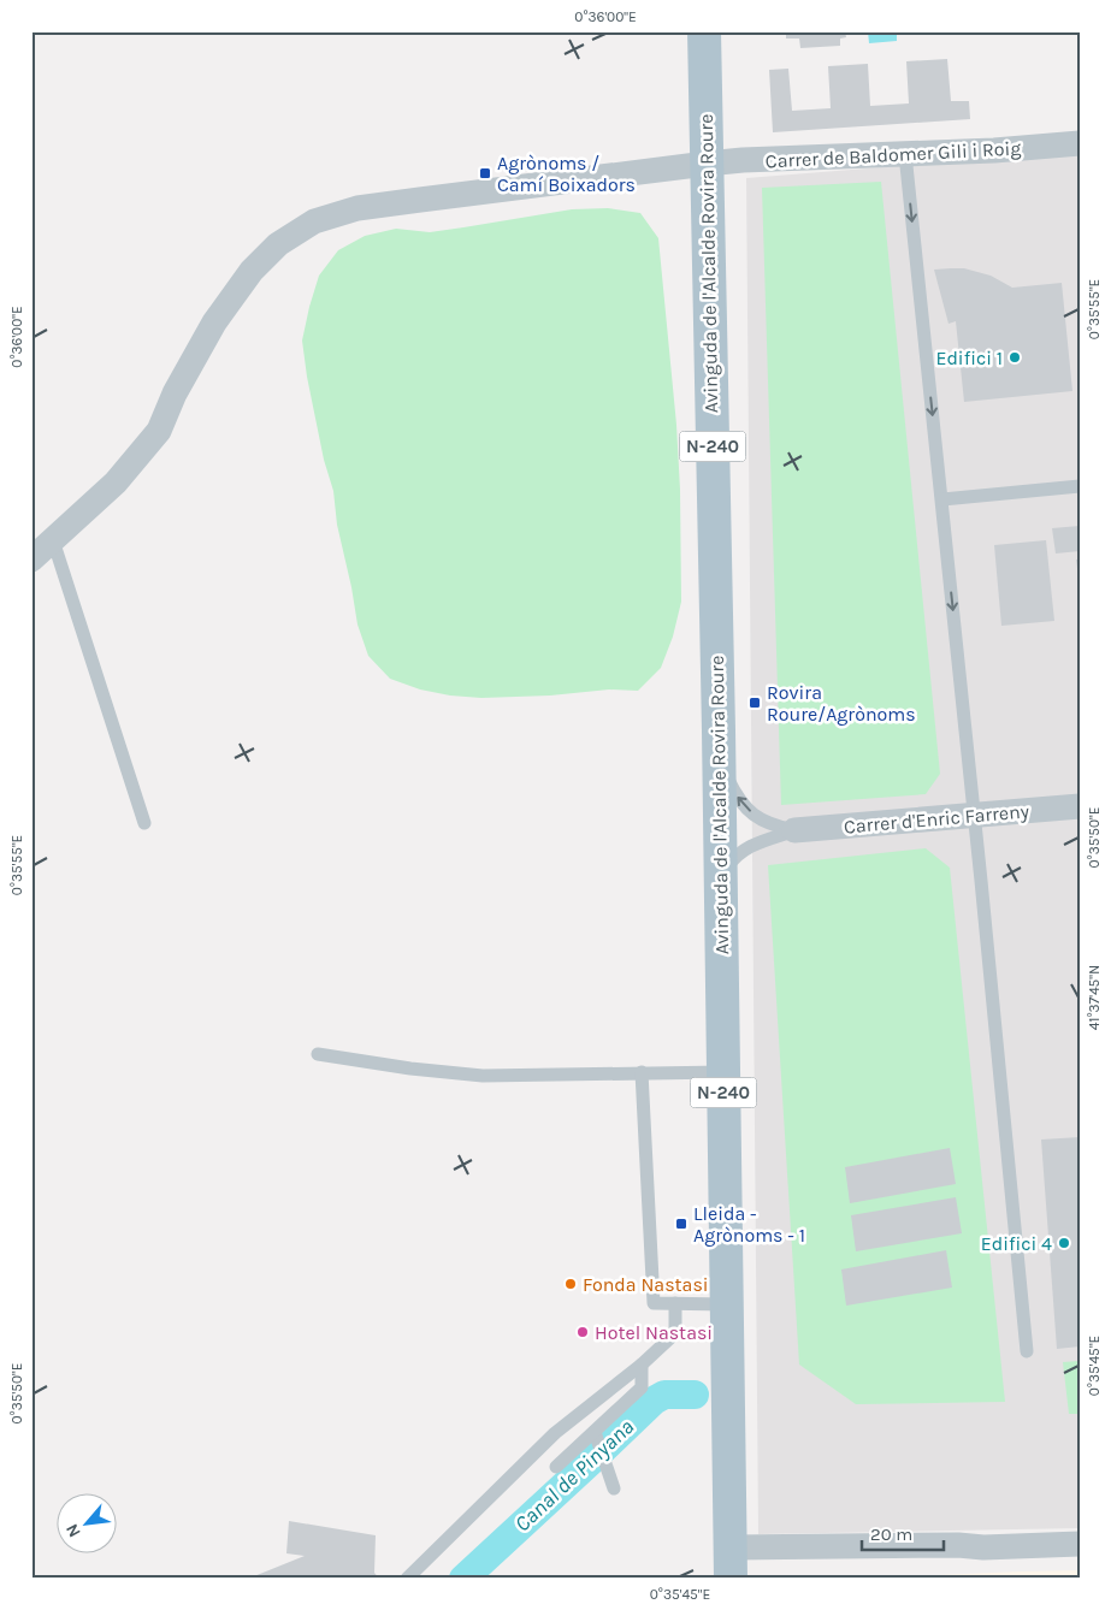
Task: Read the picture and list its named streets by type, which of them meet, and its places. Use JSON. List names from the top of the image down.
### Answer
{
  "streets": {
    "main road": ["Avinguda de l'Alcalde Rovira Roure", "N-240"],
    "street": ["Carrer de Baldomer Gili i Roig", "Carrer d'Enric Farreny"]
  },
  "crossings": [
    ["Carrer de Baldomer Gili i Roig", "Avinguda de l'Alcalde Rovira Roure"]
  ],
  "water": ["Canal de Pinyana"],
  "places": {
    "transit": ["Agrònoms / Camí Boixadors", "Rovira Roure/Agrònoms", "Lleida - Agrònoms - 1"],
    "other": [
      "Edifici 1",
      "Edifici 4",
      "Fonda Nastasi",
      "Hotel Nastasi"
    ]
  },
  "scale_bar": "20 m",
  "north": "bottom left",
  "coordinates": [
    "0°36'00\"E",
    "0°35'55\"E",
    "0°35'50\"E",
    "41°37'45\"N",
    "0°35'45\"E"
  ]
}
